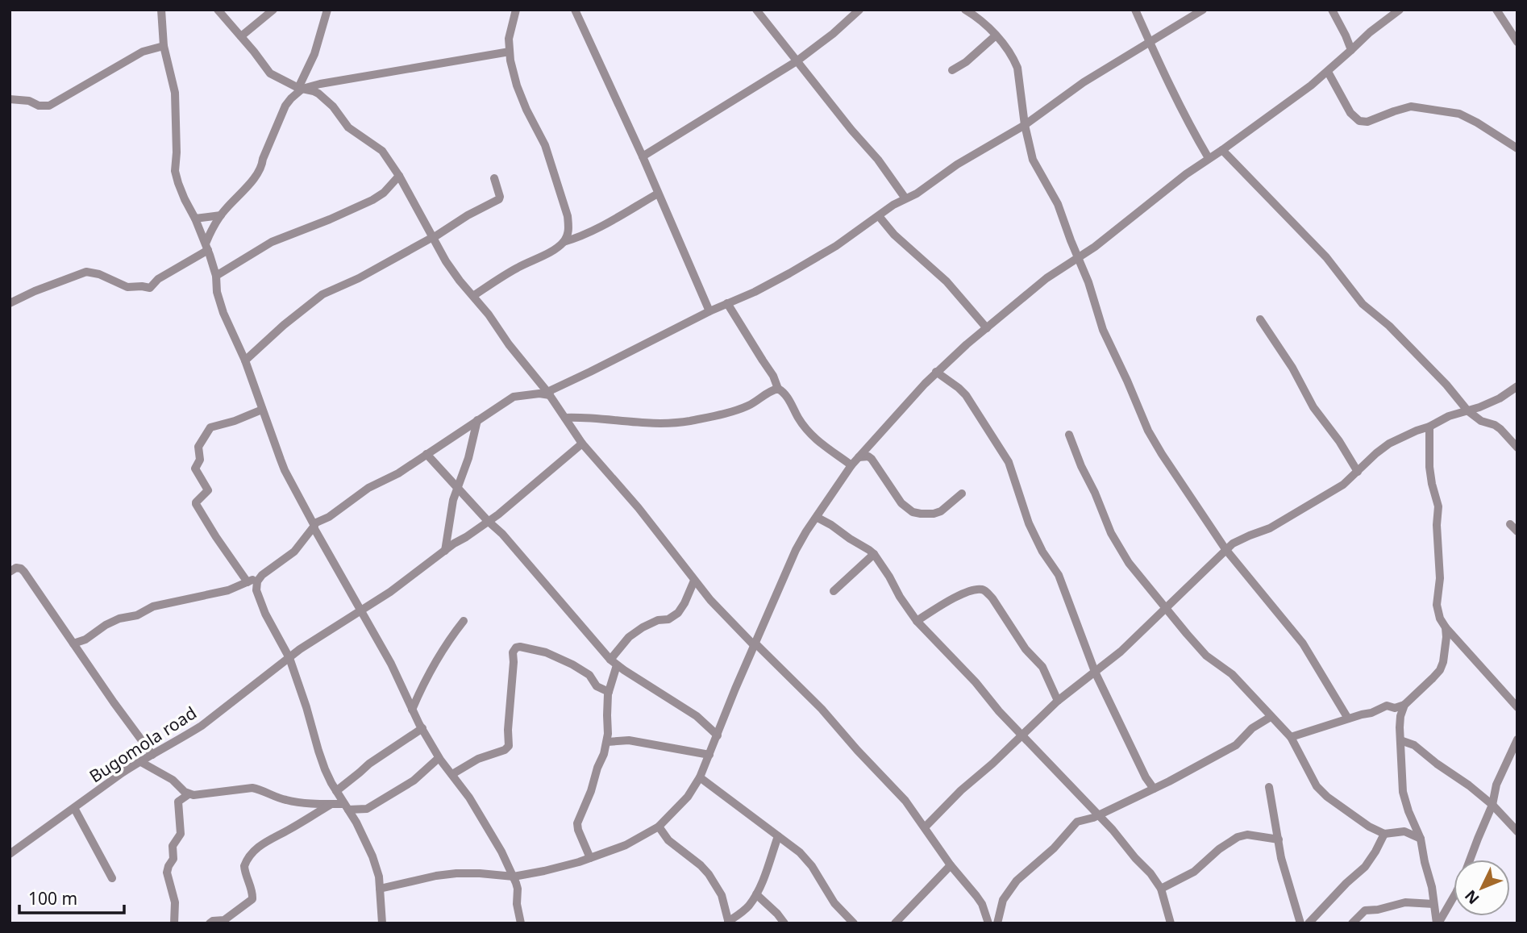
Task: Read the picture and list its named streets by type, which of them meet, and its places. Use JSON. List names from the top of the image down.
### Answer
{
  "streets": {
    "street": ["Bugomola road"]
  },
  "scale_bar": "100 m",
  "north": "bottom left"
}
